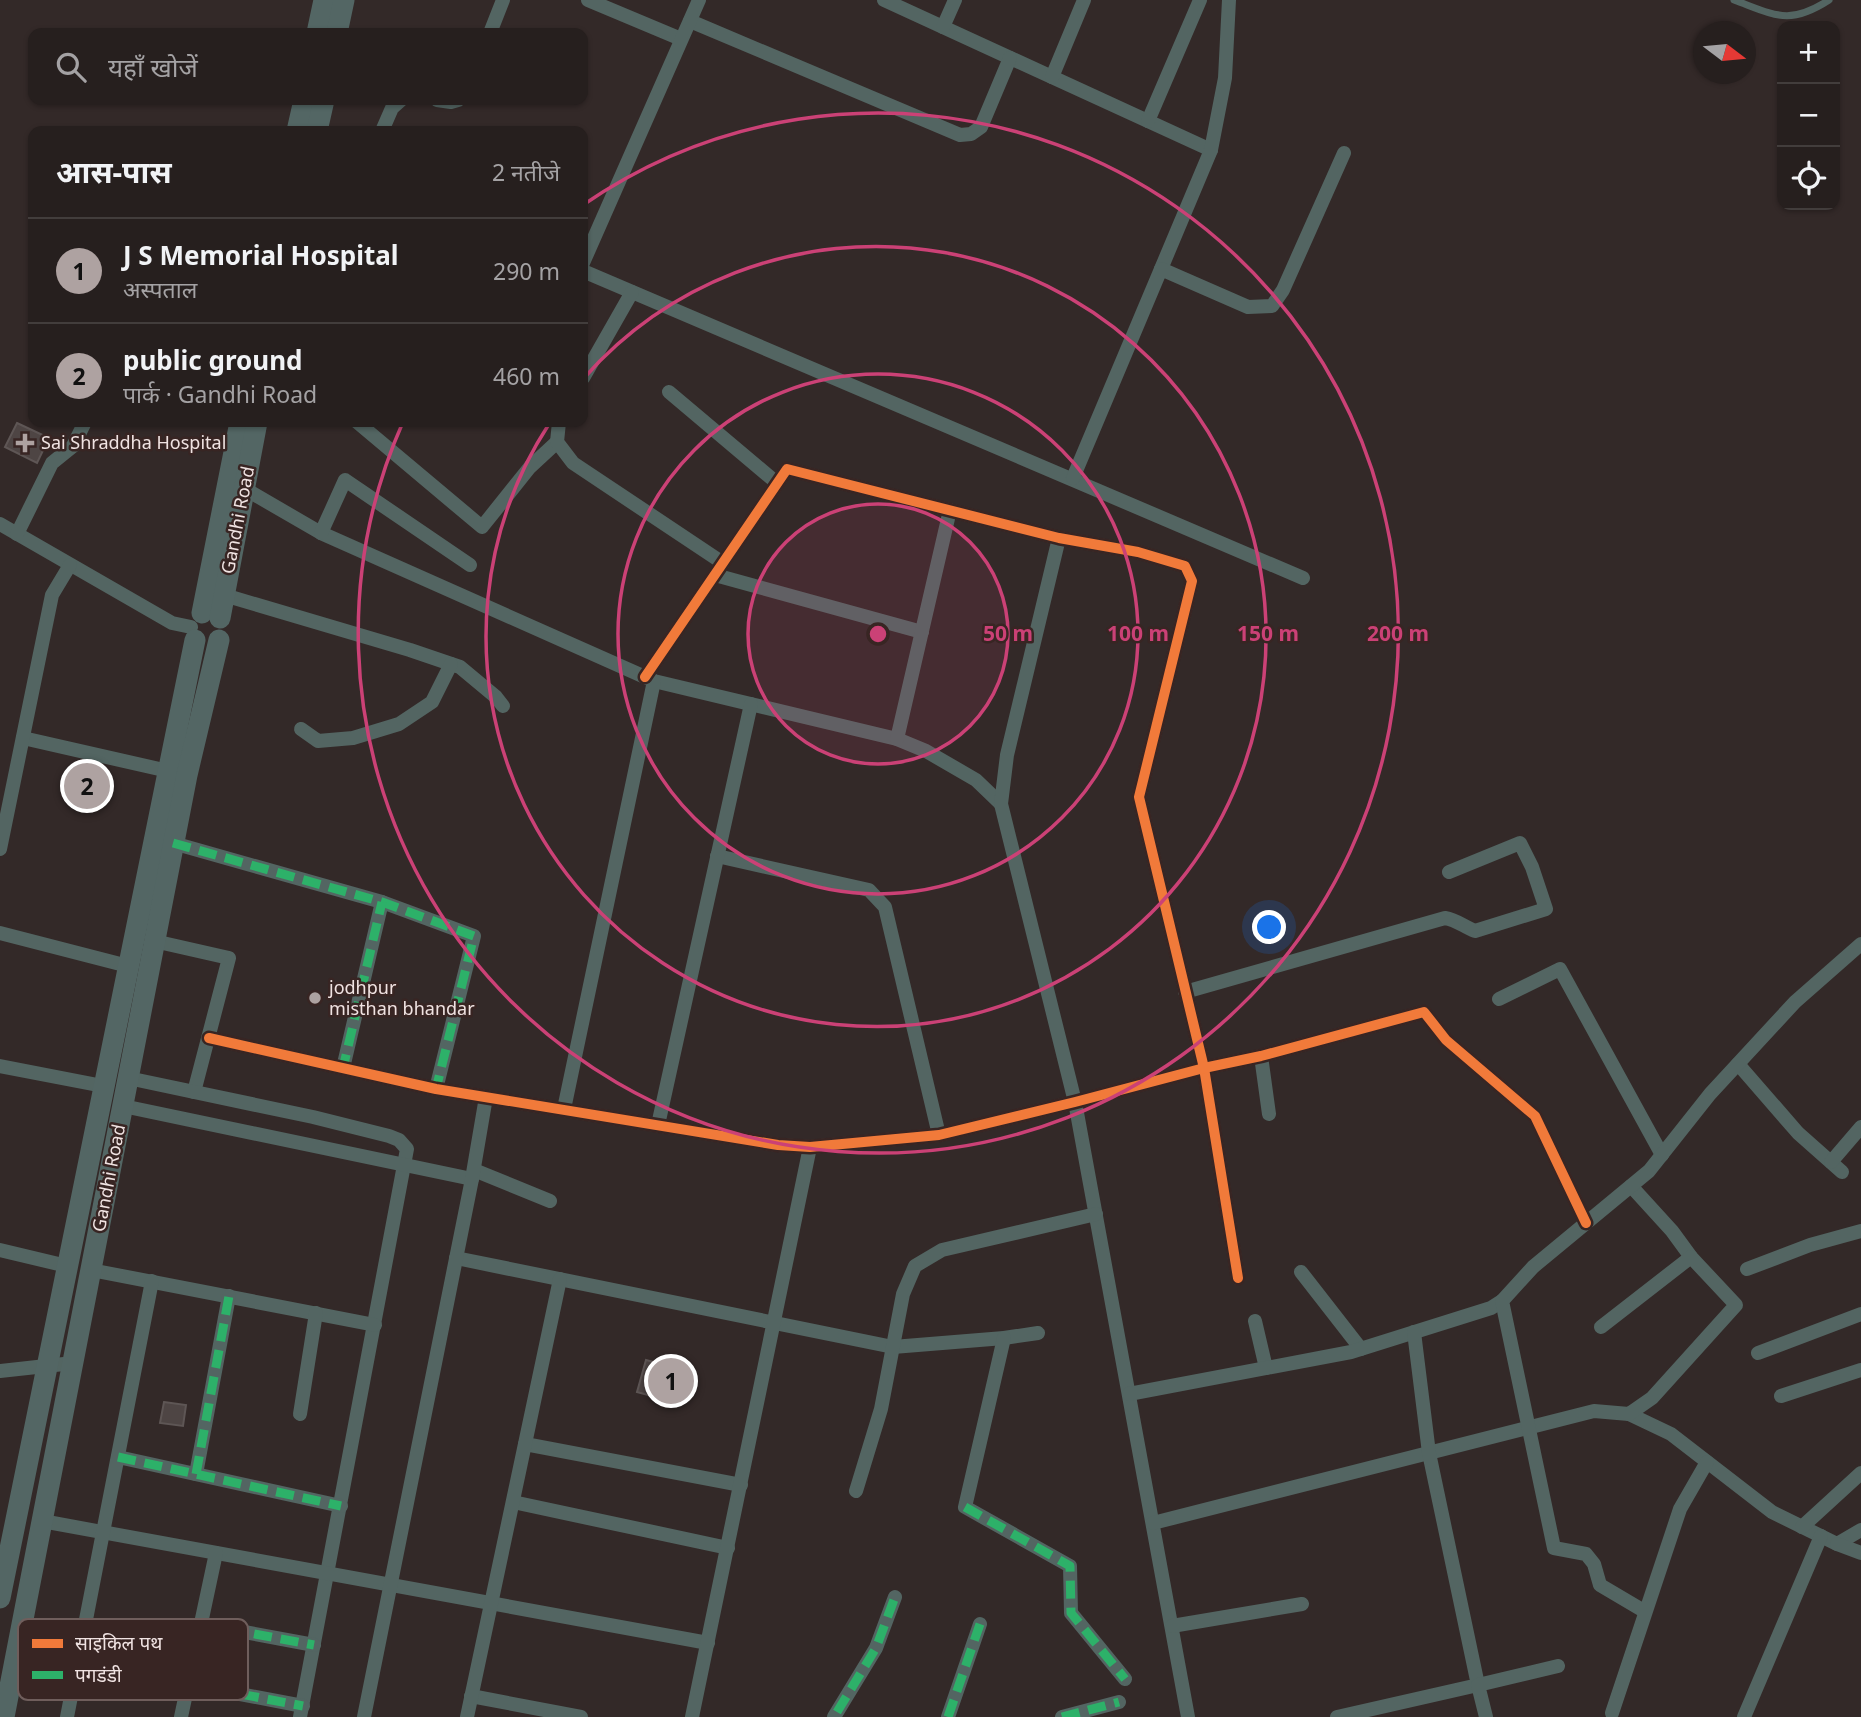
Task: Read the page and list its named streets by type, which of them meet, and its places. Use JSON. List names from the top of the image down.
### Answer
{
  "streets": {
    "main road": ["Gandhi Road"]
  },
  "places": {
    "health": ["Sai Shraddha Hospital"],
    "other": ["jodhpur misthan bhandar"]
  },
  "legend": ["साइकिल पथ", "पगडंडी"],
  "north": "right",
  "page": {
    "map_buttons": ["+", "−"],
    "search": "यहाँ खोजें",
    "heading": ["आस-पास", "2 नतीजे"],
    "list": [
      {
        "mark": "1",
        "name": "J S Memorial Hospital",
        "note": "अस्पताल",
        "value": "290 m"
      },
      {
        "mark": "2",
        "name": "public ground",
        "note": "पार्क · Gandhi Road",
        "value": "460 m"
      }
    ],
    "pins": ["2", "1"]
  },
  "rings": [
    "50 m",
    "100 m",
    "150 m",
    "200 m"
  ]
}
